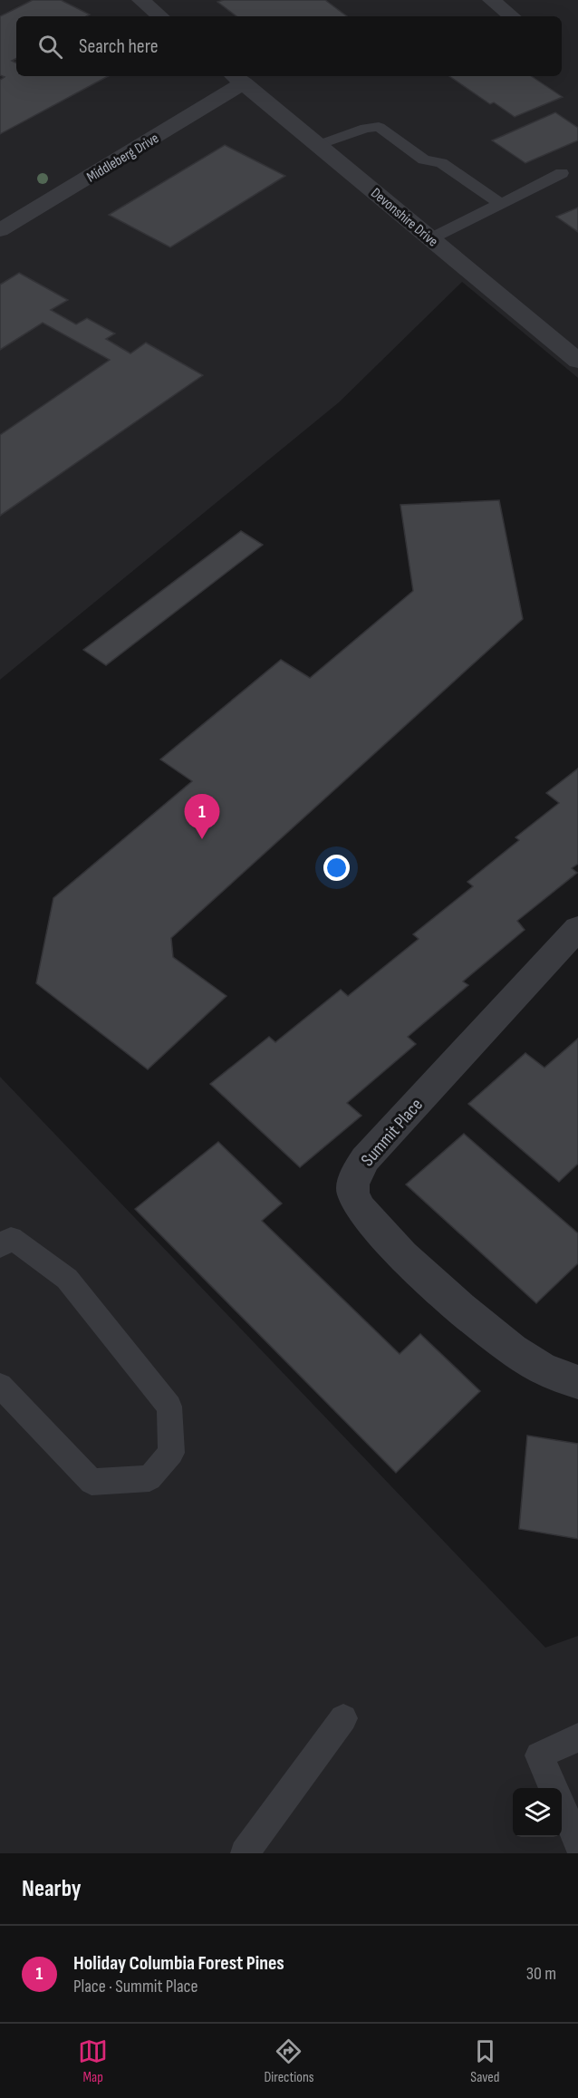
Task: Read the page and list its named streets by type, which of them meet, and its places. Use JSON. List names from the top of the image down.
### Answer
{
  "streets": {
    "street": ["Middleberg Drive", "Devonshire Drive", "Summit Place"]
  },
  "crossings": [
    ["Middleberg Drive", "Devonshire Drive"]
  ],
  "page": {
    "search": "Search here",
    "pins": "1",
    "heading": "Nearby",
    "list": [
      {
        "mark": "1",
        "name": "Holiday Columbia Forest Pines",
        "note": "Place · Summit Place",
        "value": "30 m"
      }
    ],
    "nav": ["Map", "Directions", "Saved"]
  }
}
